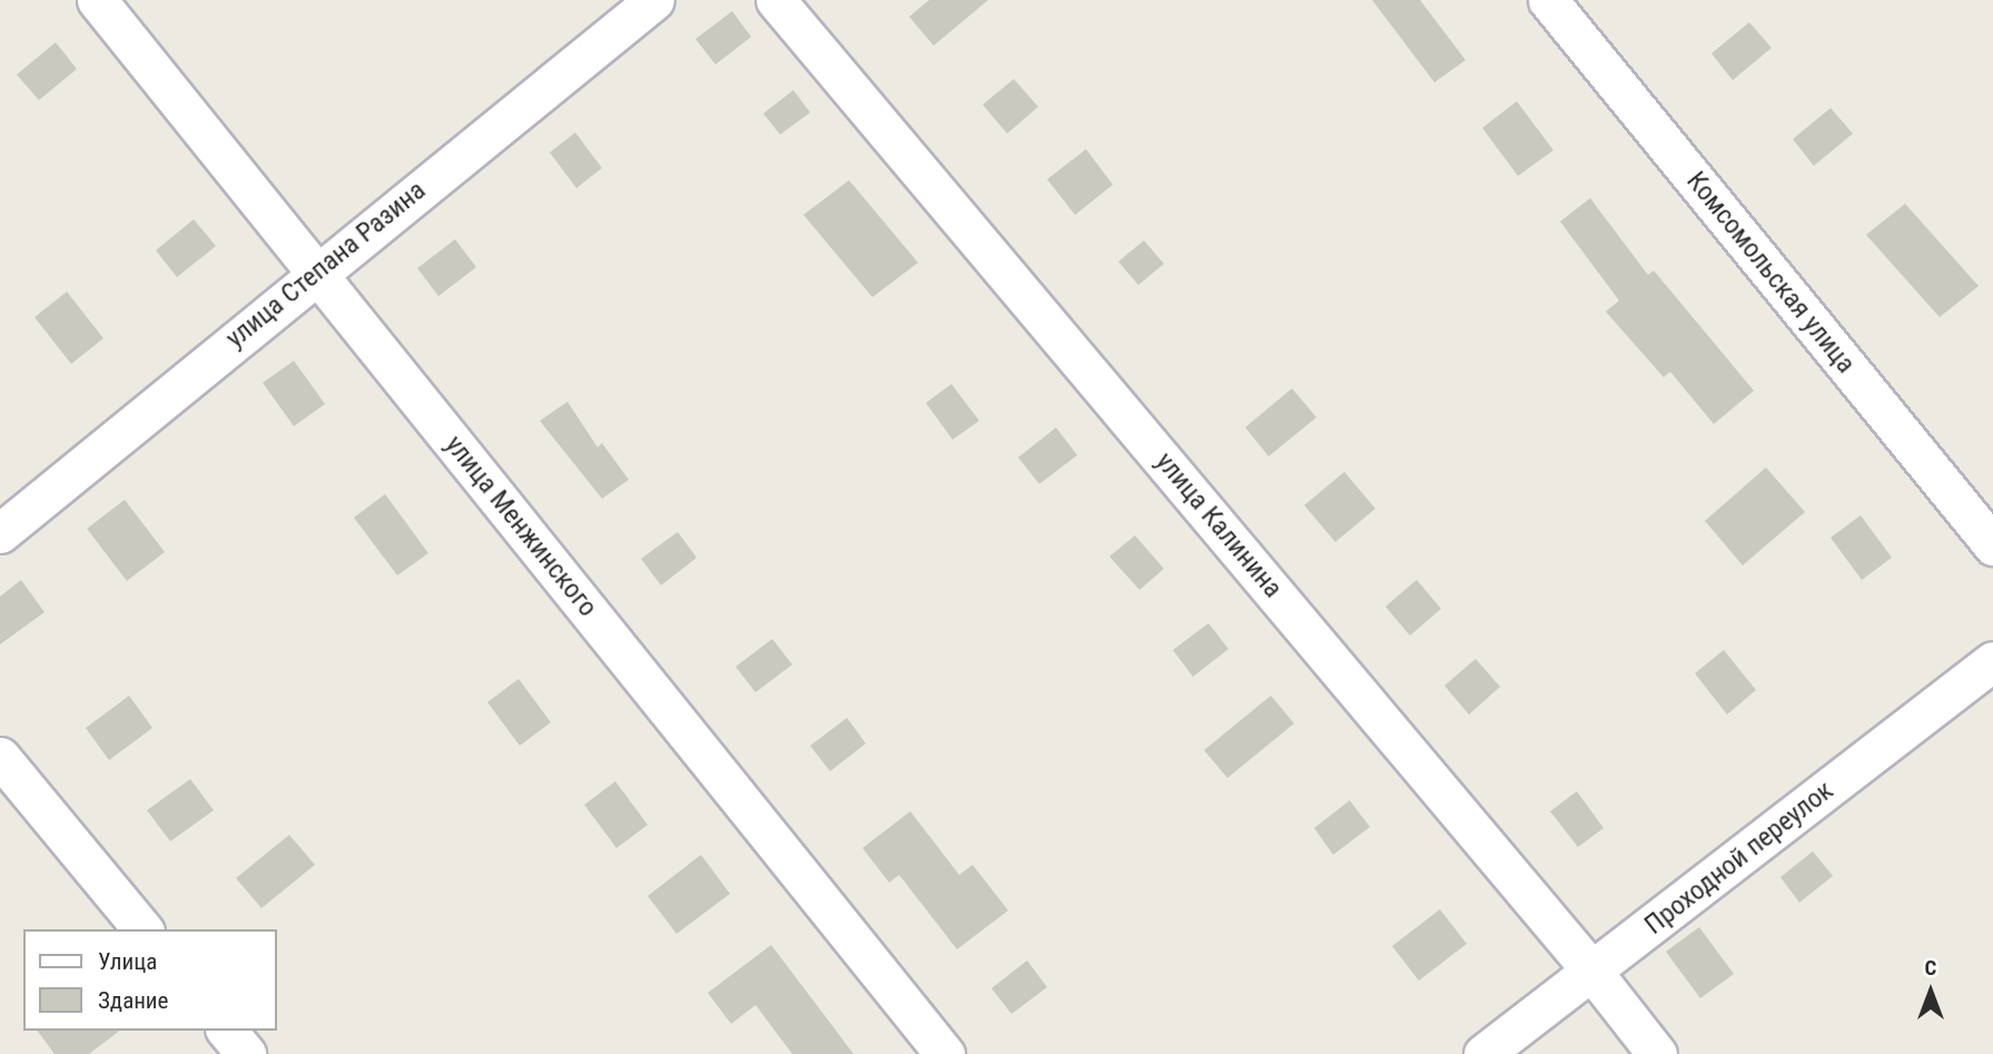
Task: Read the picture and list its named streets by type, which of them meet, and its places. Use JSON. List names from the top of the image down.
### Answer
{
  "streets": {
    "street": [
      "улица Степана Разина",
      "Комсомольская улица",
      "улица Калинина",
      "улица Менжинского",
      "Проходной переулок"
    ]
  },
  "crossings": [
    ["улица Степана Разина", "улица Менжинского"],
    ["улица Калинина", "Проходной переулок"]
  ],
  "legend": ["Улица", "Здание"],
  "north": "top"
}
